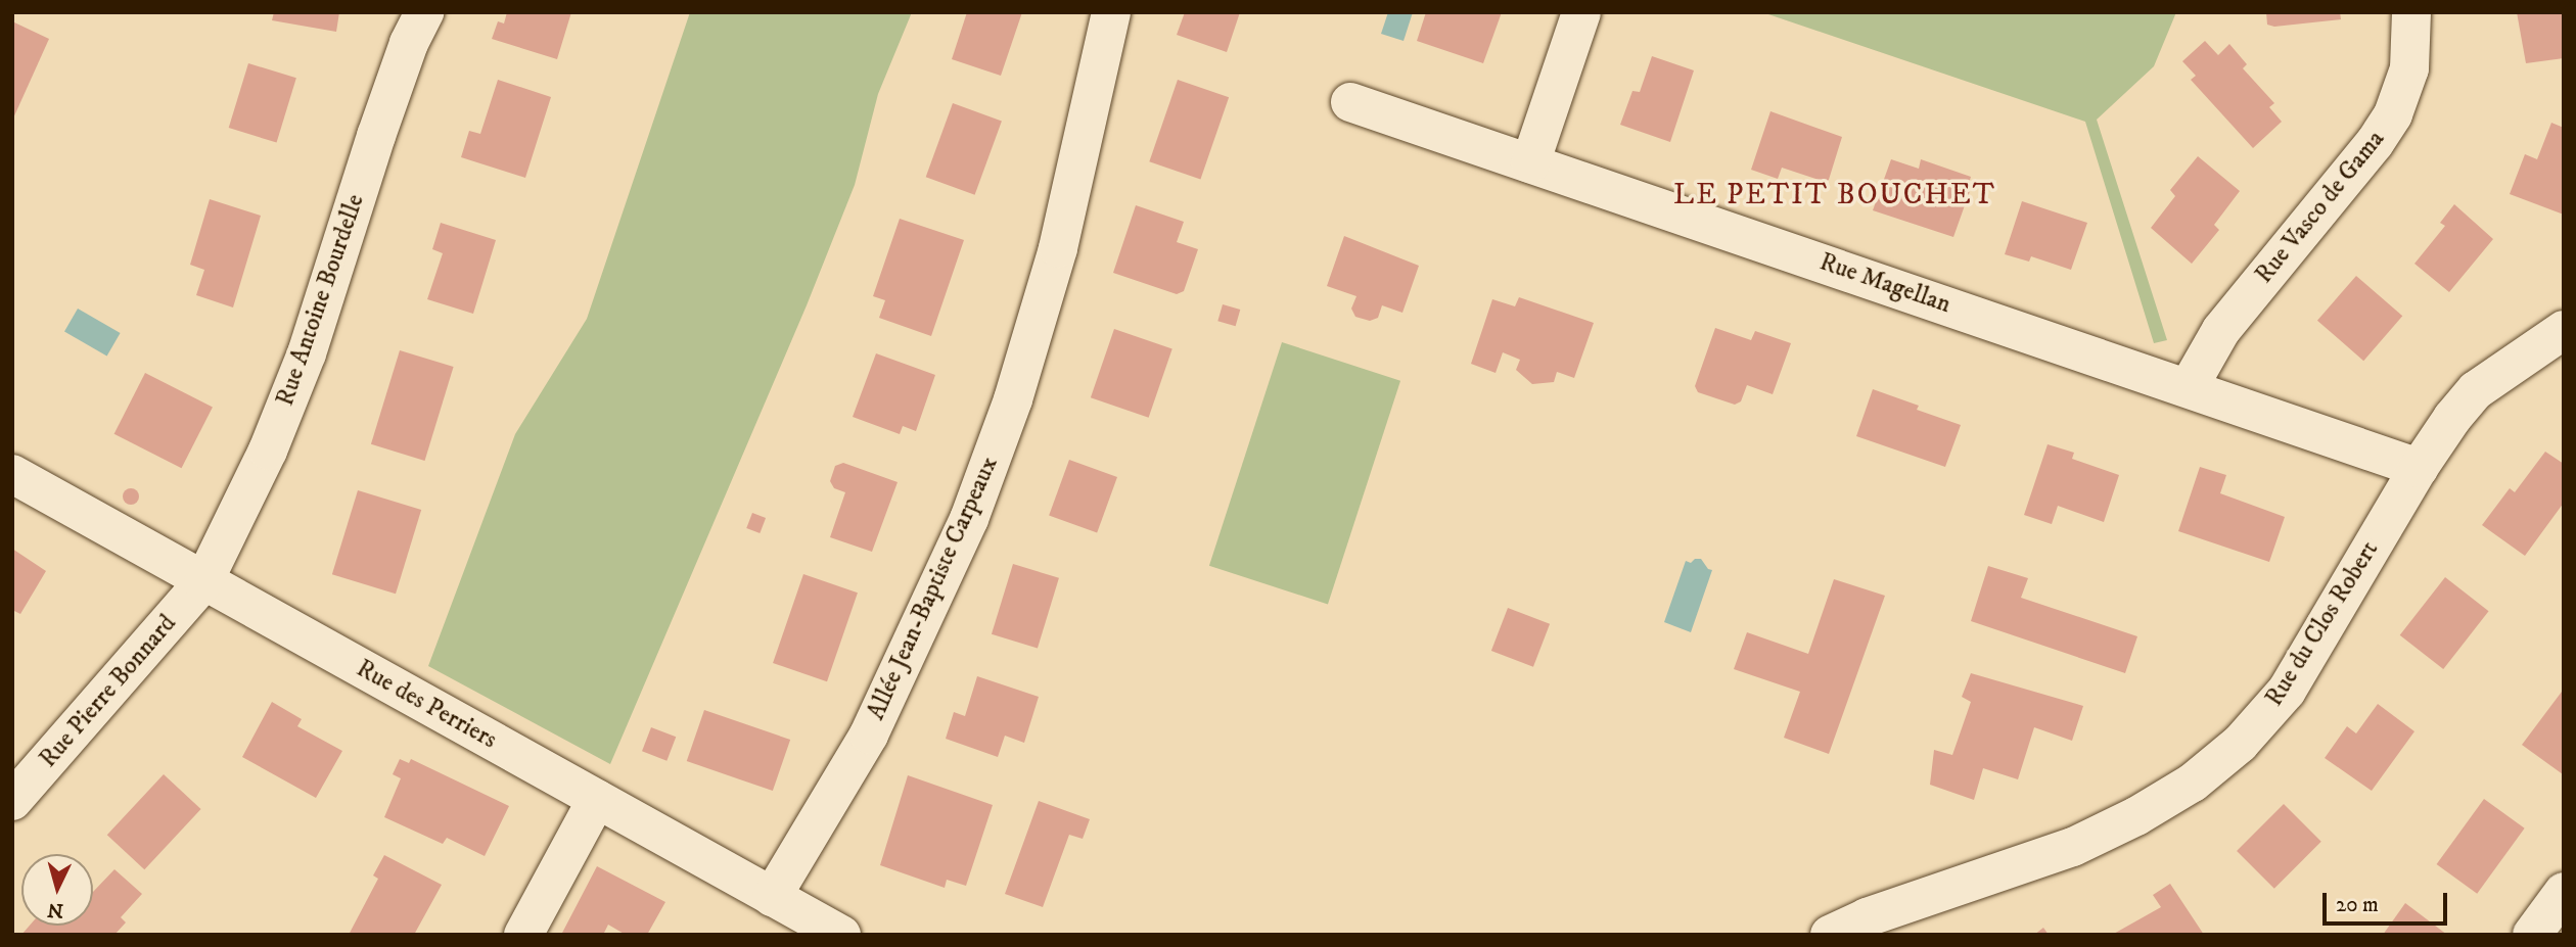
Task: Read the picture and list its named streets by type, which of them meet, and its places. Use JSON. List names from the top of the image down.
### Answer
{
  "streets": {
    "street": [
      "Rue Vasco de Gama",
      "Rue Magellan",
      "Rue Antoine Bourdelle",
      "Allée Jean-Baptiste Carpeaux",
      "Rue du Clos Robert",
      "Rue Pierre Bonnard",
      "Rue des Perriers"
    ]
  },
  "crossings": [
    ["Rue Vasco de Gama", "Rue Magellan"],
    ["Rue Magellan", "Rue du Clos Robert"],
    ["Rue Antoine Bourdelle", "Rue Pierre Bonnard"],
    ["Rue Antoine Bourdelle", "Rue des Perriers"],
    ["Allée Jean-Baptiste Carpeaux", "Rue des Perriers"],
    ["Rue Pierre Bonnard", "Rue des Perriers"]
  ],
  "districts": ["LE PETIT BOUCHET"],
  "scale_bar": "20 m",
  "north": "bottom"
}
